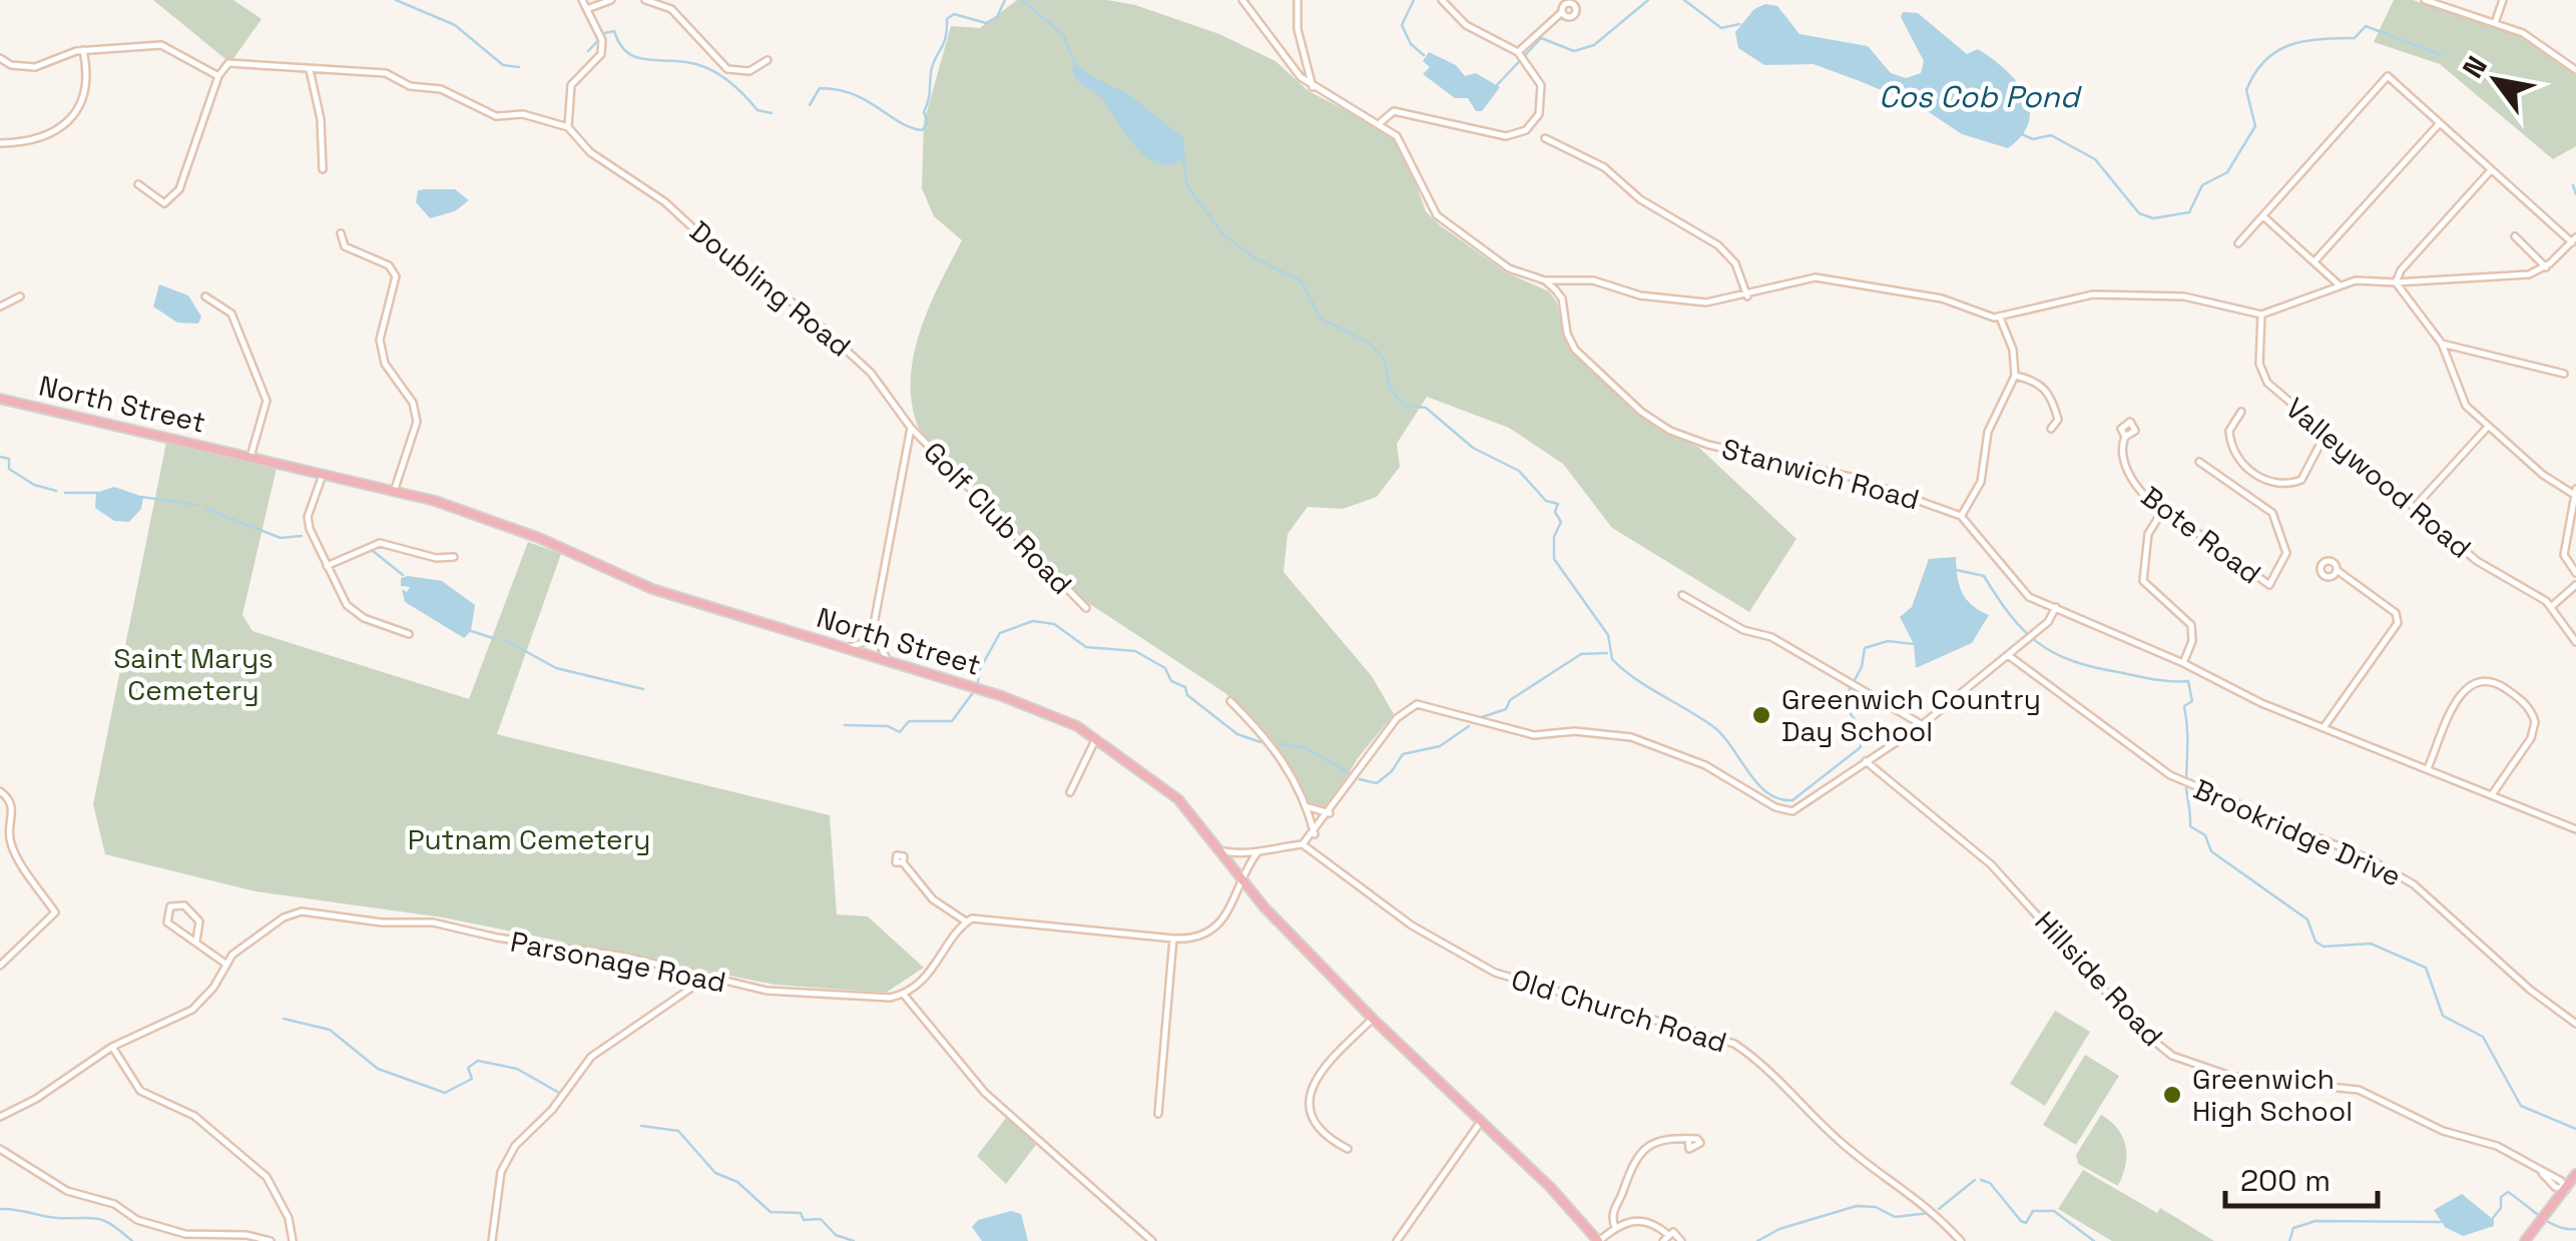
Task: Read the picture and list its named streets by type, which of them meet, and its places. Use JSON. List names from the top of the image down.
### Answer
{
  "streets": {
    "main road": ["North Street"],
    "street": [
      "Doubling Road",
      "Stanwich Road",
      "Valleywood Road",
      "Golf Club Road",
      "Bote Road",
      "Brookridge Drive",
      "Parsonage Road",
      "Hillside Road",
      "Old Church Road"
    ]
  },
  "crossings": [
    ["Doubling Road", "Golf Club Road"]
  ],
  "water": ["Cos Cob Pond"],
  "parks": ["Saint Marys Cemetery", "Putnam Cemetery"],
  "places": ["Greenwich Country Day School", "Greenwich High School"],
  "scale_bar": "200 m",
  "north": "top left"
}
